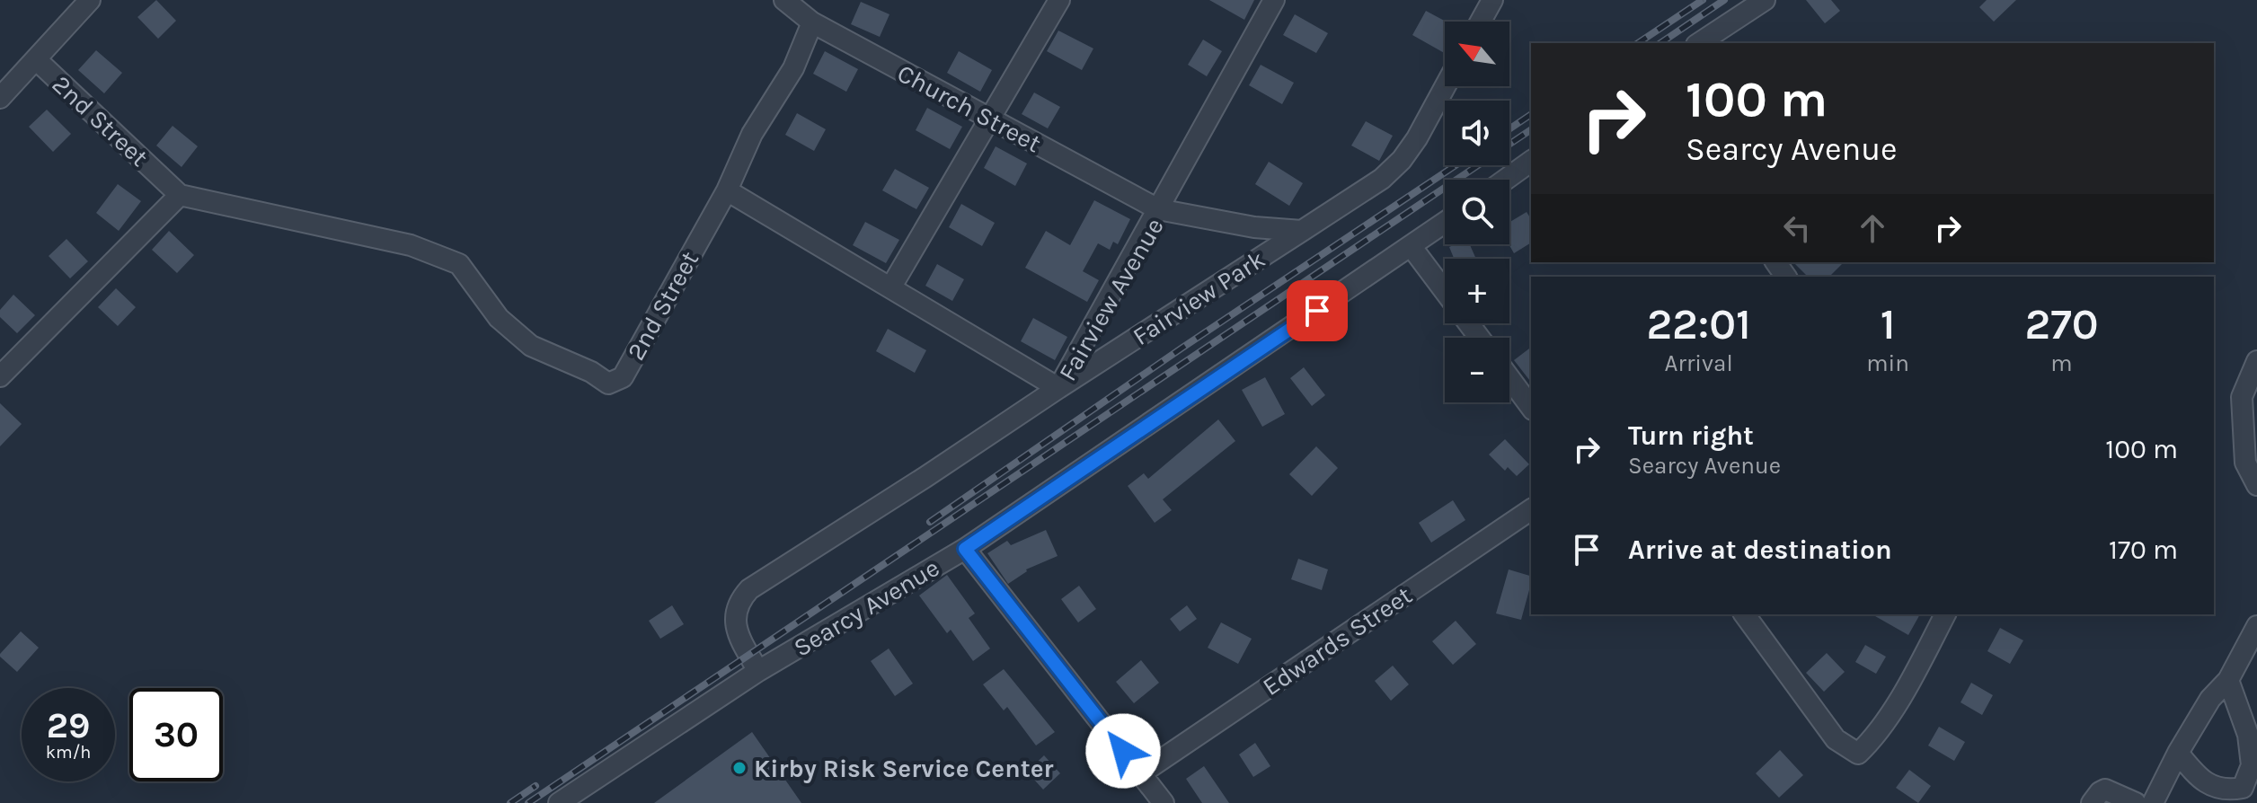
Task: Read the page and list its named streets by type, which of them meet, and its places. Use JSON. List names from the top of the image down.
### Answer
{
  "streets": {
    "street": [
      "Church Street",
      "2nd Street",
      "Fairview Park",
      "Fairview Avenue",
      "Searcy Avenue",
      "Edwards Street"
    ]
  },
  "crossings": [
    ["Church Street", "2nd Street"],
    ["Church Street", "Fairview Avenue"],
    ["Fairview Park", "Fairview Avenue"],
    ["Fairview Avenue", "Searcy Avenue"]
  ],
  "places": ["Kirby Risk Service Center"],
  "north": "top left",
  "page": {
    "map_buttons": ["+", "−"],
    "turn": ["100 m", "Searcy Avenue"],
    "eta": [
      "22:01",
      "Arrival",
      "1",
      "min",
      "270",
      "m"
    ],
    "list": [
      {
        "name": "Turn right",
        "note": "Searcy Avenue",
        "value": "100 m"
      },
      {
        "name": "Arrive at destination",
        "value": "170 m"
      }
    ],
    "speed": "29 km/h",
    "limit": "30"
  }
}
